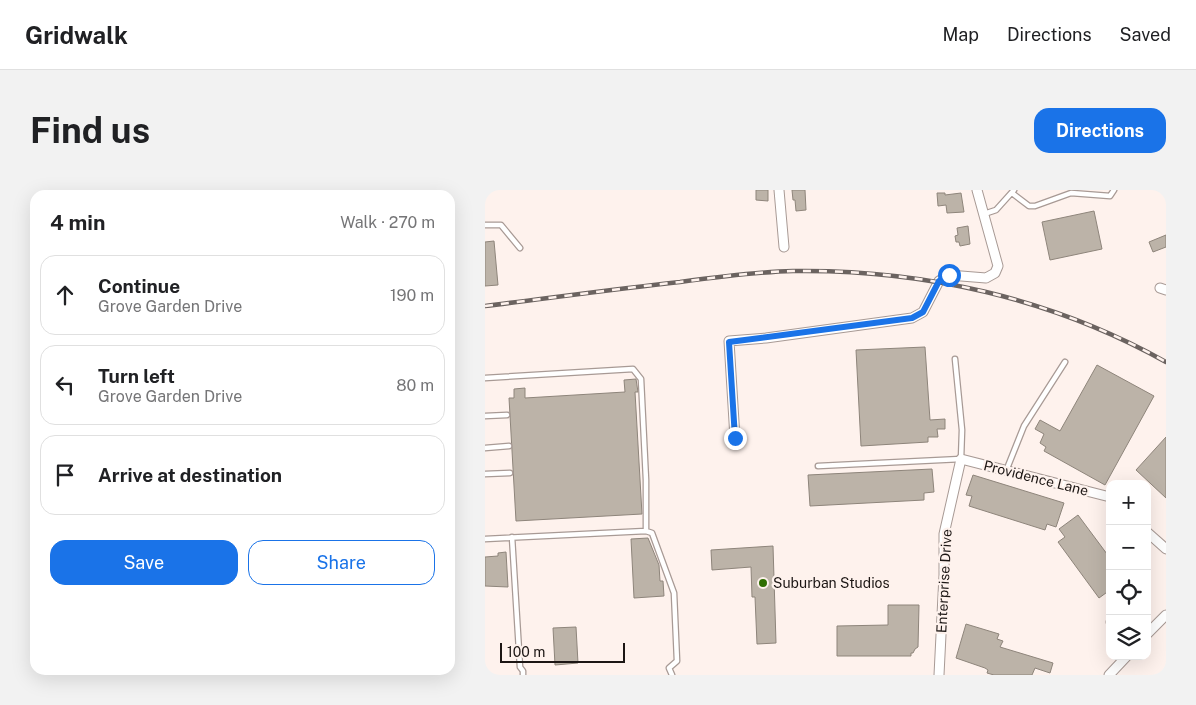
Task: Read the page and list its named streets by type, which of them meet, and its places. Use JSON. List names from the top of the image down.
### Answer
{
  "streets": {
    "street": ["Providence Lane", "Enterprise Drive"]
  },
  "crossings": [
    ["Providence Lane", "Enterprise Drive"]
  ],
  "places": ["Suburban Studios"],
  "scale_bar": "100 m",
  "page": {
    "header": "Gridwalk",
    "nav": ["Map", "Directions", "Saved"],
    "buttons": [
      "Directions",
      ["Save", "Share"]
    ],
    "title": "Find us",
    "heading": ["4 min", "Walk · 270 m"],
    "list": [
      ["Continue", "Grove Garden Drive", "190 m"],
      ["Turn left", "Grove Garden Drive", "80 m"],
      "Arrive at destination"
    ],
    "map_buttons": ["+", "−"],
    "scale": "100 m"
  }
}
